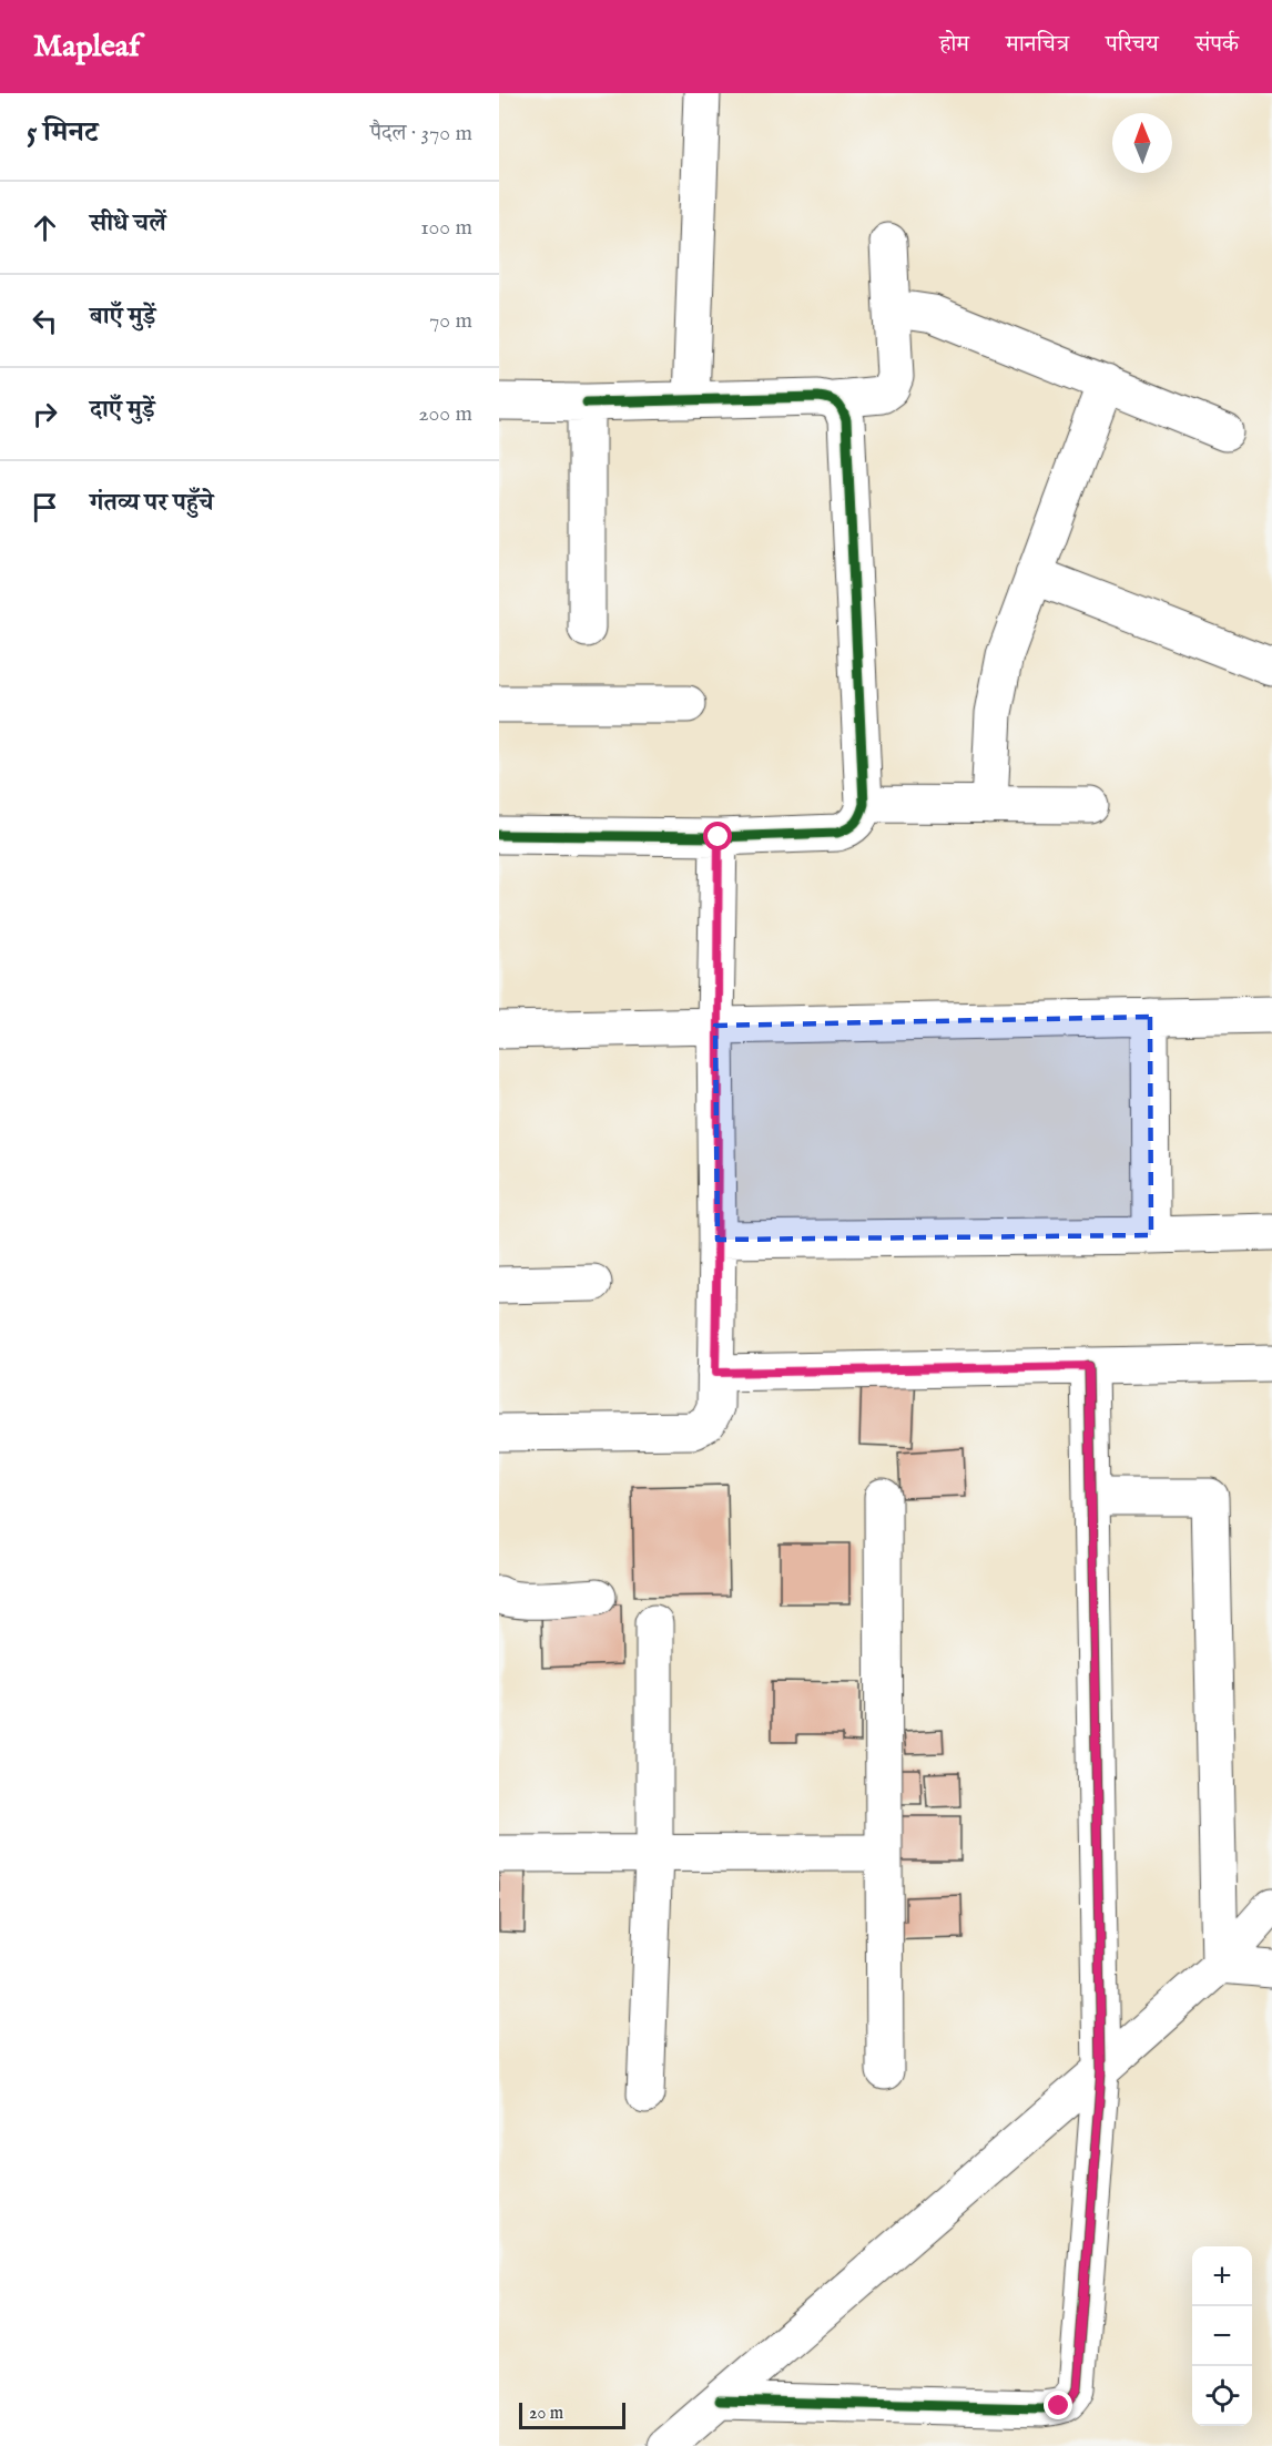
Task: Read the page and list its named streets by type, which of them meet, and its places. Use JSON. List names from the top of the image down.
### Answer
{
  "scale_bar": "20 m",
  "north": "top",
  "page": {
    "header": "Mapleaf",
    "nav": [
      "होम",
      "मानचित्र",
      "परिचय",
      "संपर्क"
    ],
    "heading": ["5 मिनट", "पैदल · 370 m"],
    "list": [
      ["सीधे चलें", "100 m"],
      ["बाएँ मुड़ें", "70 m"],
      ["दाएँ मुड़ें", "200 m"],
      "गंतव्य पर पहुँचे"
    ],
    "map_buttons": ["+", "−"],
    "scale": "20 m"
  }
}
